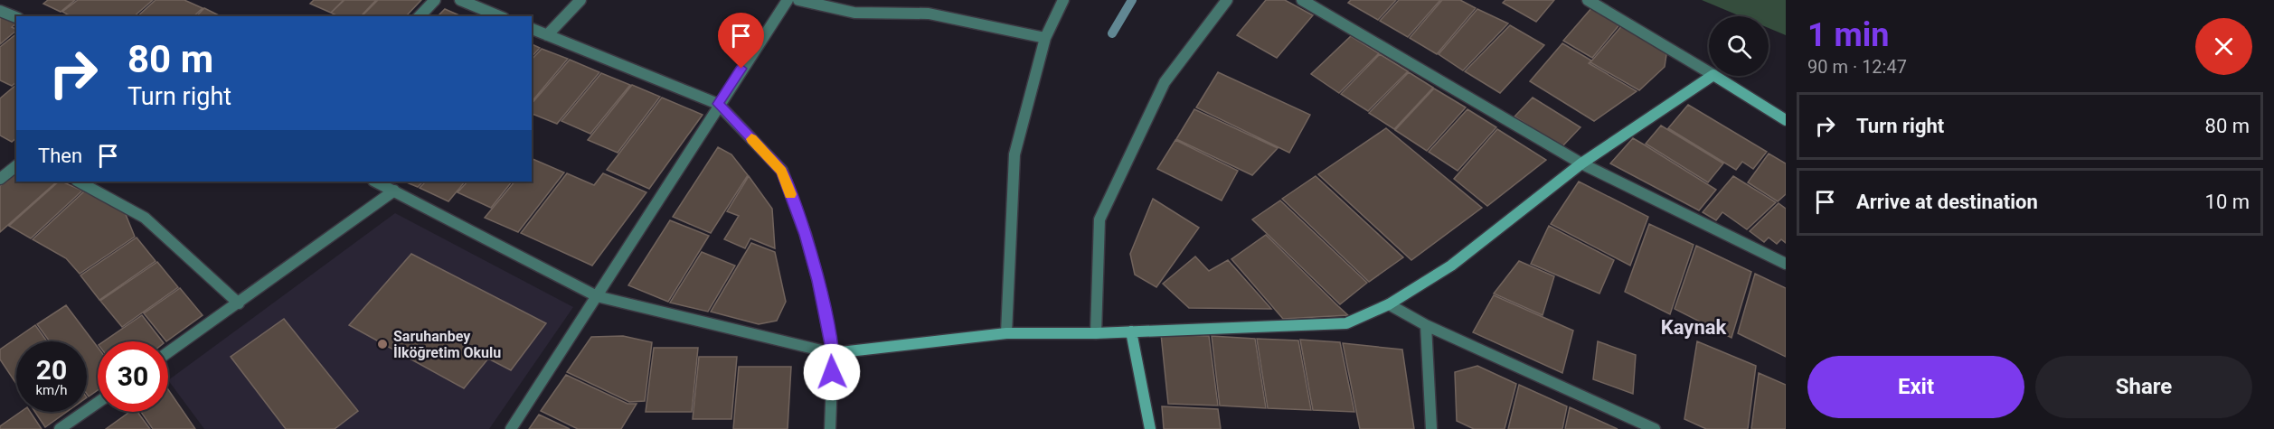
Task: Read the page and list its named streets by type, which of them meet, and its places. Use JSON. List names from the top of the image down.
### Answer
{
  "districts": ["Kaynak"],
  "places": ["Saruhanbey İlköğretim Okulu"],
  "page": {
    "heading": ["1 min", "90 m · 12:47"],
    "turn": ["80 m", "Turn right"],
    "list": [
      {
        "name": "Turn right",
        "value": "80 m"
      },
      {
        "name": "Arrive at destination",
        "value": "10 m"
      }
    ],
    "then": "Then",
    "speed": "20 km/h",
    "limit": "30",
    "buttons": ["Exit", "Share"]
  }
}
